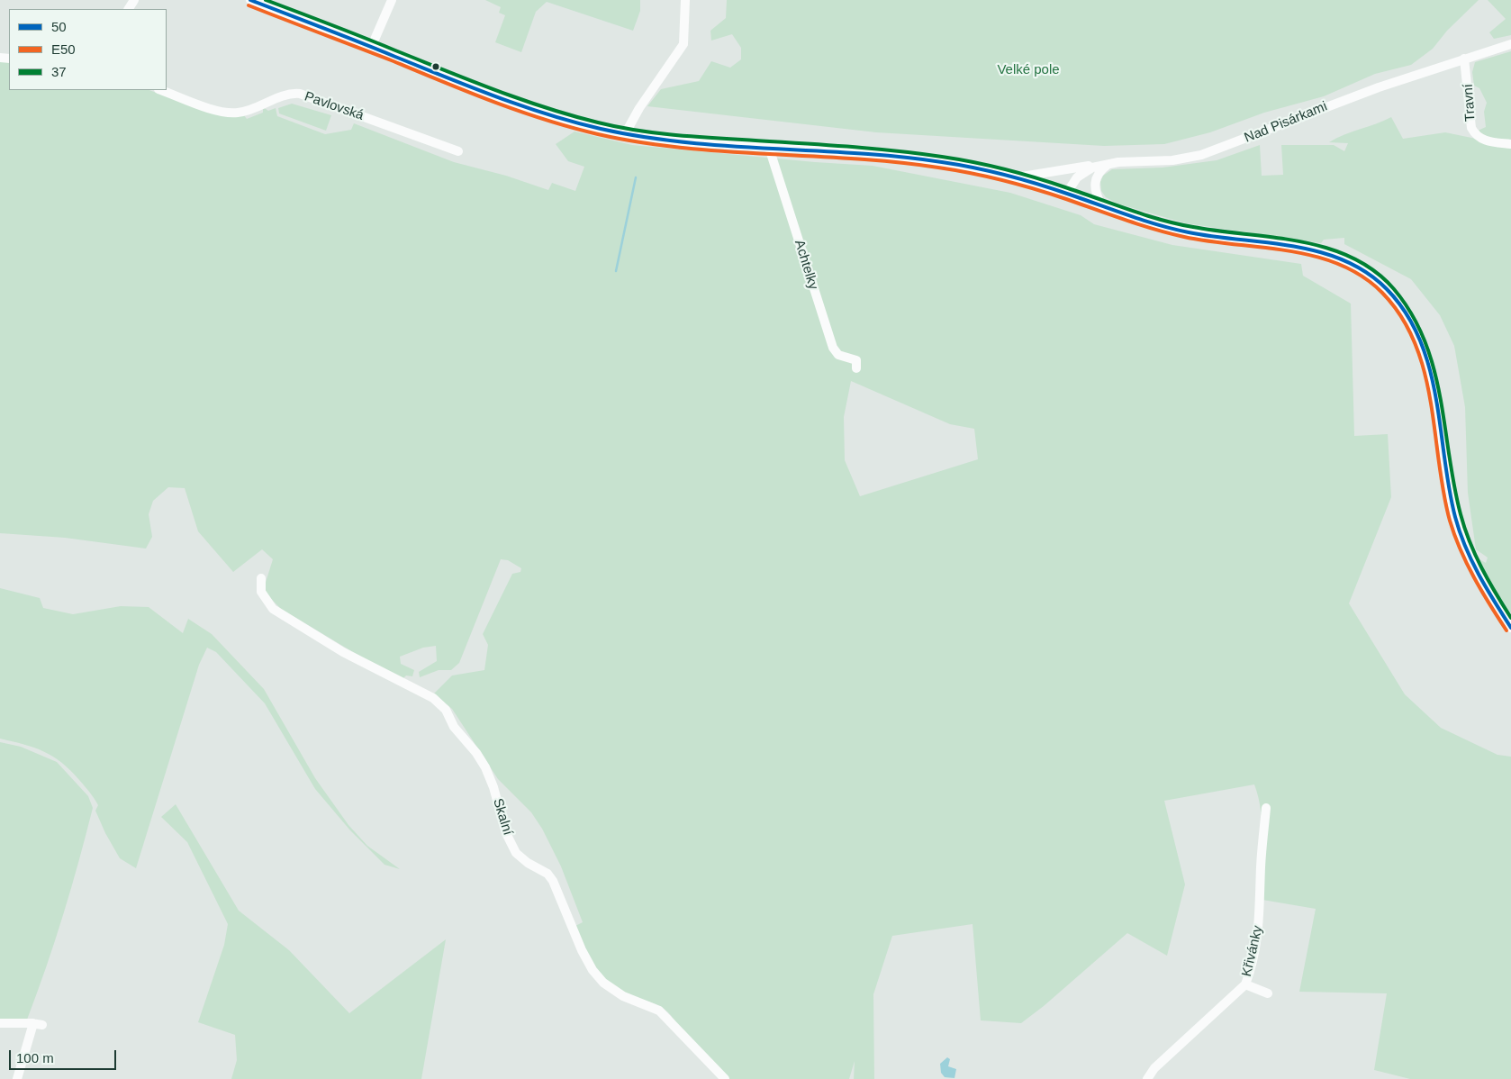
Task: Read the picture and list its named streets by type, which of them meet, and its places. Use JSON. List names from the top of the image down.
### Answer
{
  "streets": {
    "street": [
      "Travní",
      "Pavlovská",
      "Nad Pisárkami",
      "Achtelky",
      "Skalní",
      "Křivánky"
    ]
  },
  "crossings": [
    ["Travní", "Nad Pisárkami"]
  ],
  "parks": ["Velké pole"],
  "lines": ["transit line 50", "transit line 37", "transit line E50"],
  "legend": ["50", "E50", "37"],
  "scale_bar": "100 m"
}
